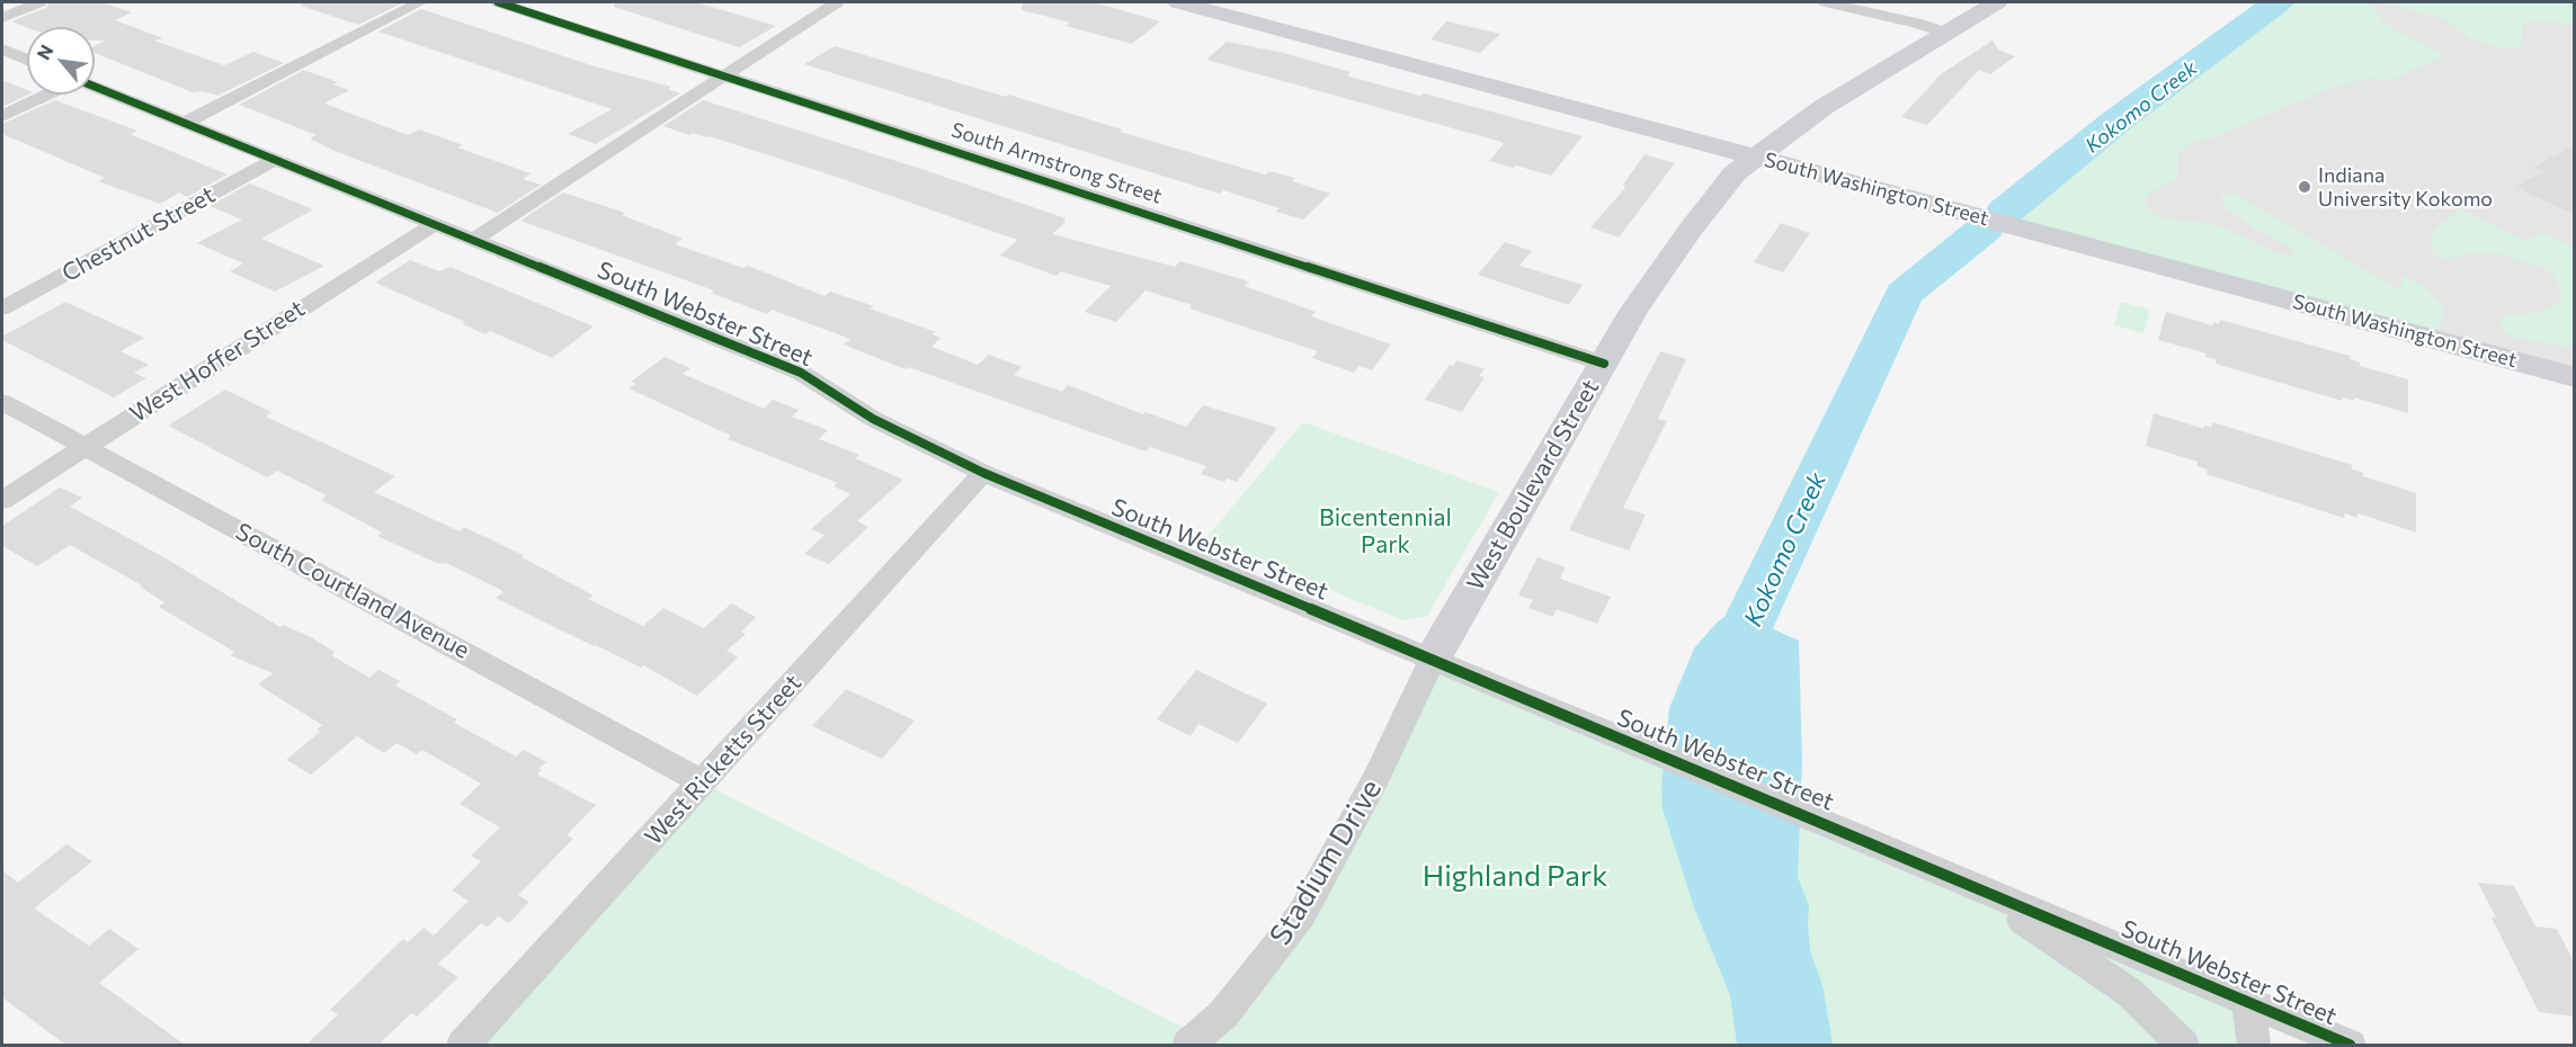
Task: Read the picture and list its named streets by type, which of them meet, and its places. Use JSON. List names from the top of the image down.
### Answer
{
  "streets": {
    "main road": ["South Washington Street", "West Boulevard Street"],
    "street": [
      "South Armstrong Street",
      "Chestnut Street",
      "South Webster Street",
      "West Hoffer Street",
      "South Courtland Avenue",
      "West Ricketts Street",
      "Stadium Drive"
    ]
  },
  "crossings": [
    ["South Armstrong Street", "West Boulevard Street"],
    ["South Washington Street", "West Boulevard Street"],
    ["Chestnut Street", "South Webster Street"],
    ["South Webster Street", "West Hoffer Street"],
    ["South Webster Street", "West Boulevard Street"],
    ["South Webster Street", "West Ricketts Street"],
    ["South Webster Street", "Stadium Drive"],
    ["West Hoffer Street", "South Courtland Avenue"],
    ["West Boulevard Street", "Stadium Drive"],
    ["South Courtland Avenue", "West Ricketts Street"]
  ],
  "water": ["Kokomo Creek"],
  "parks": ["Bicentennial Park", "Highland Park"],
  "places": ["Indiana University Kokomo"],
  "north": "top left"
}
